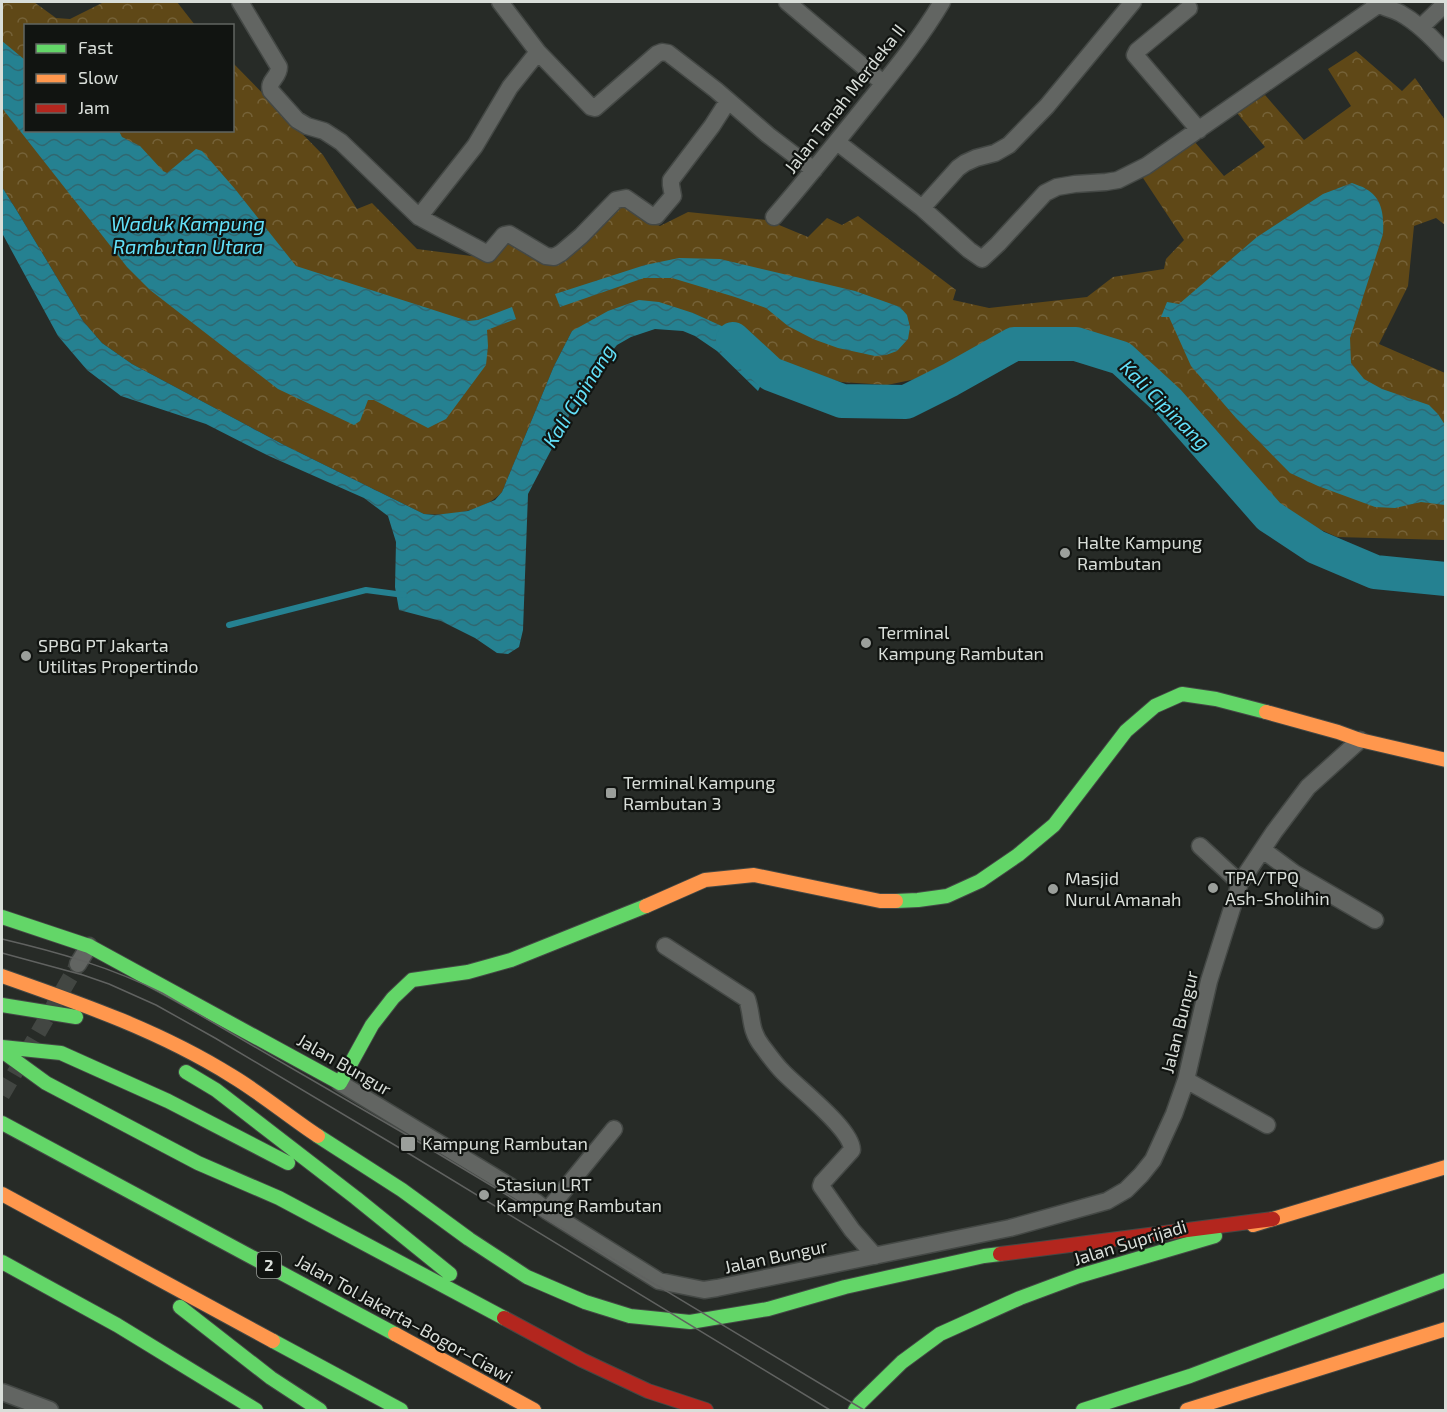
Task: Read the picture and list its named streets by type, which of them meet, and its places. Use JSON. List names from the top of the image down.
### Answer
{
  "streets": {
    "main road": [
      "Jalan Bungur",
      "Jalan Suprijadi",
      "2",
      "Jalan Tol Jakarta–Bogor–Ciawi"
    ],
    "street": ["Jalan Tanah Merdeka II"]
  },
  "water": ["Waduk Kampung Rambutan Utara", "Kali Cipinang"],
  "places": {
    "other": [
      "Halte Kampung Rambutan",
      "Terminal Kampung Rambutan",
      "SPBG PT Jakarta Utilitas Propertindo",
      "TPA/TPQ Ash-Sholihin",
      "Masjid Nurul Amanah",
      "Stasiun LRT Kampung Rambutan"
    ],
    "transit": ["Terminal Kampung Rambutan 3", "Kampung Rambutan"]
  },
  "legend": ["Fast", "Slow", "Jam"]
}
